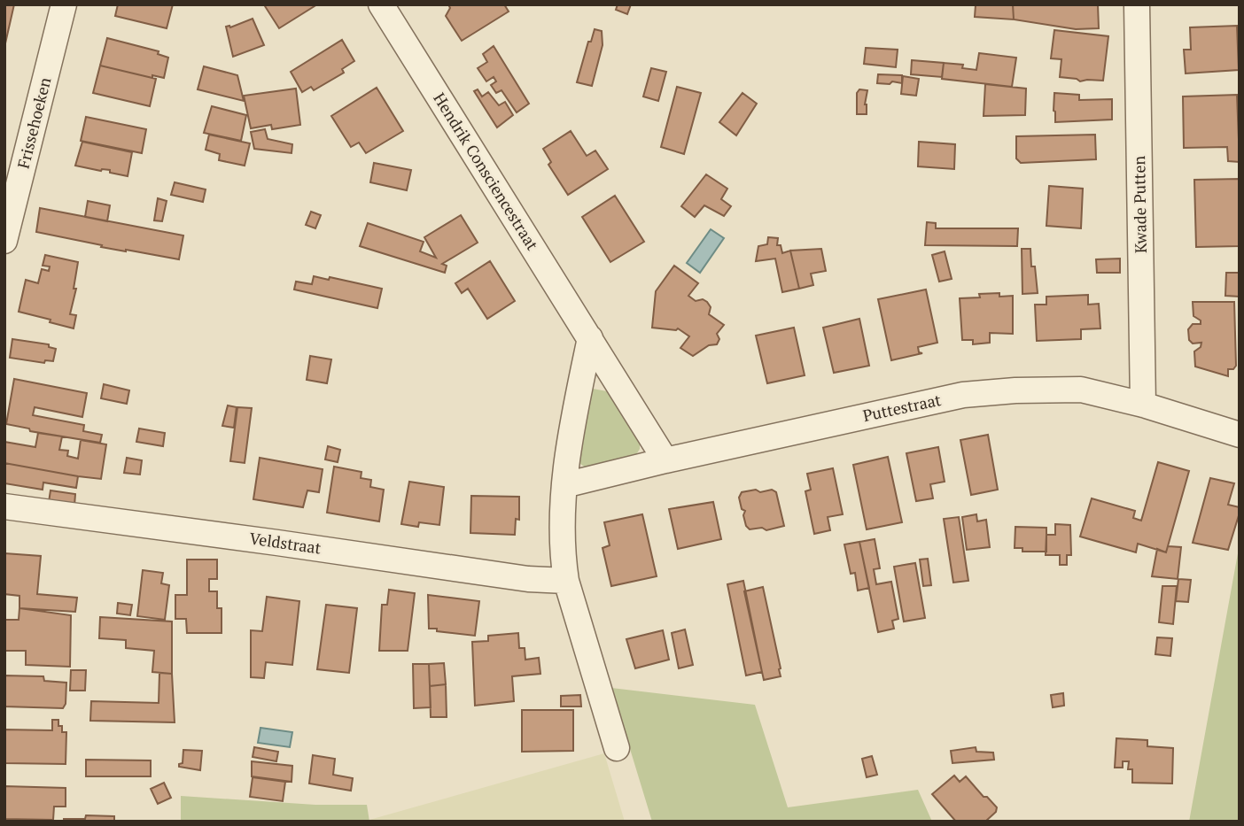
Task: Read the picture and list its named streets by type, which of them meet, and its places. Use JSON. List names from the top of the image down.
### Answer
{
  "streets": {
    "street": [
      "Frissehoeken",
      "Hendrik Consciencestraat",
      "Kwade Putten",
      "Puttestraat",
      "Veldstraat"
    ]
  },
  "crossings": [
    ["Hendrik Consciencestraat", "Puttestraat"],
    ["Kwade Putten", "Puttestraat"]
  ]
}
